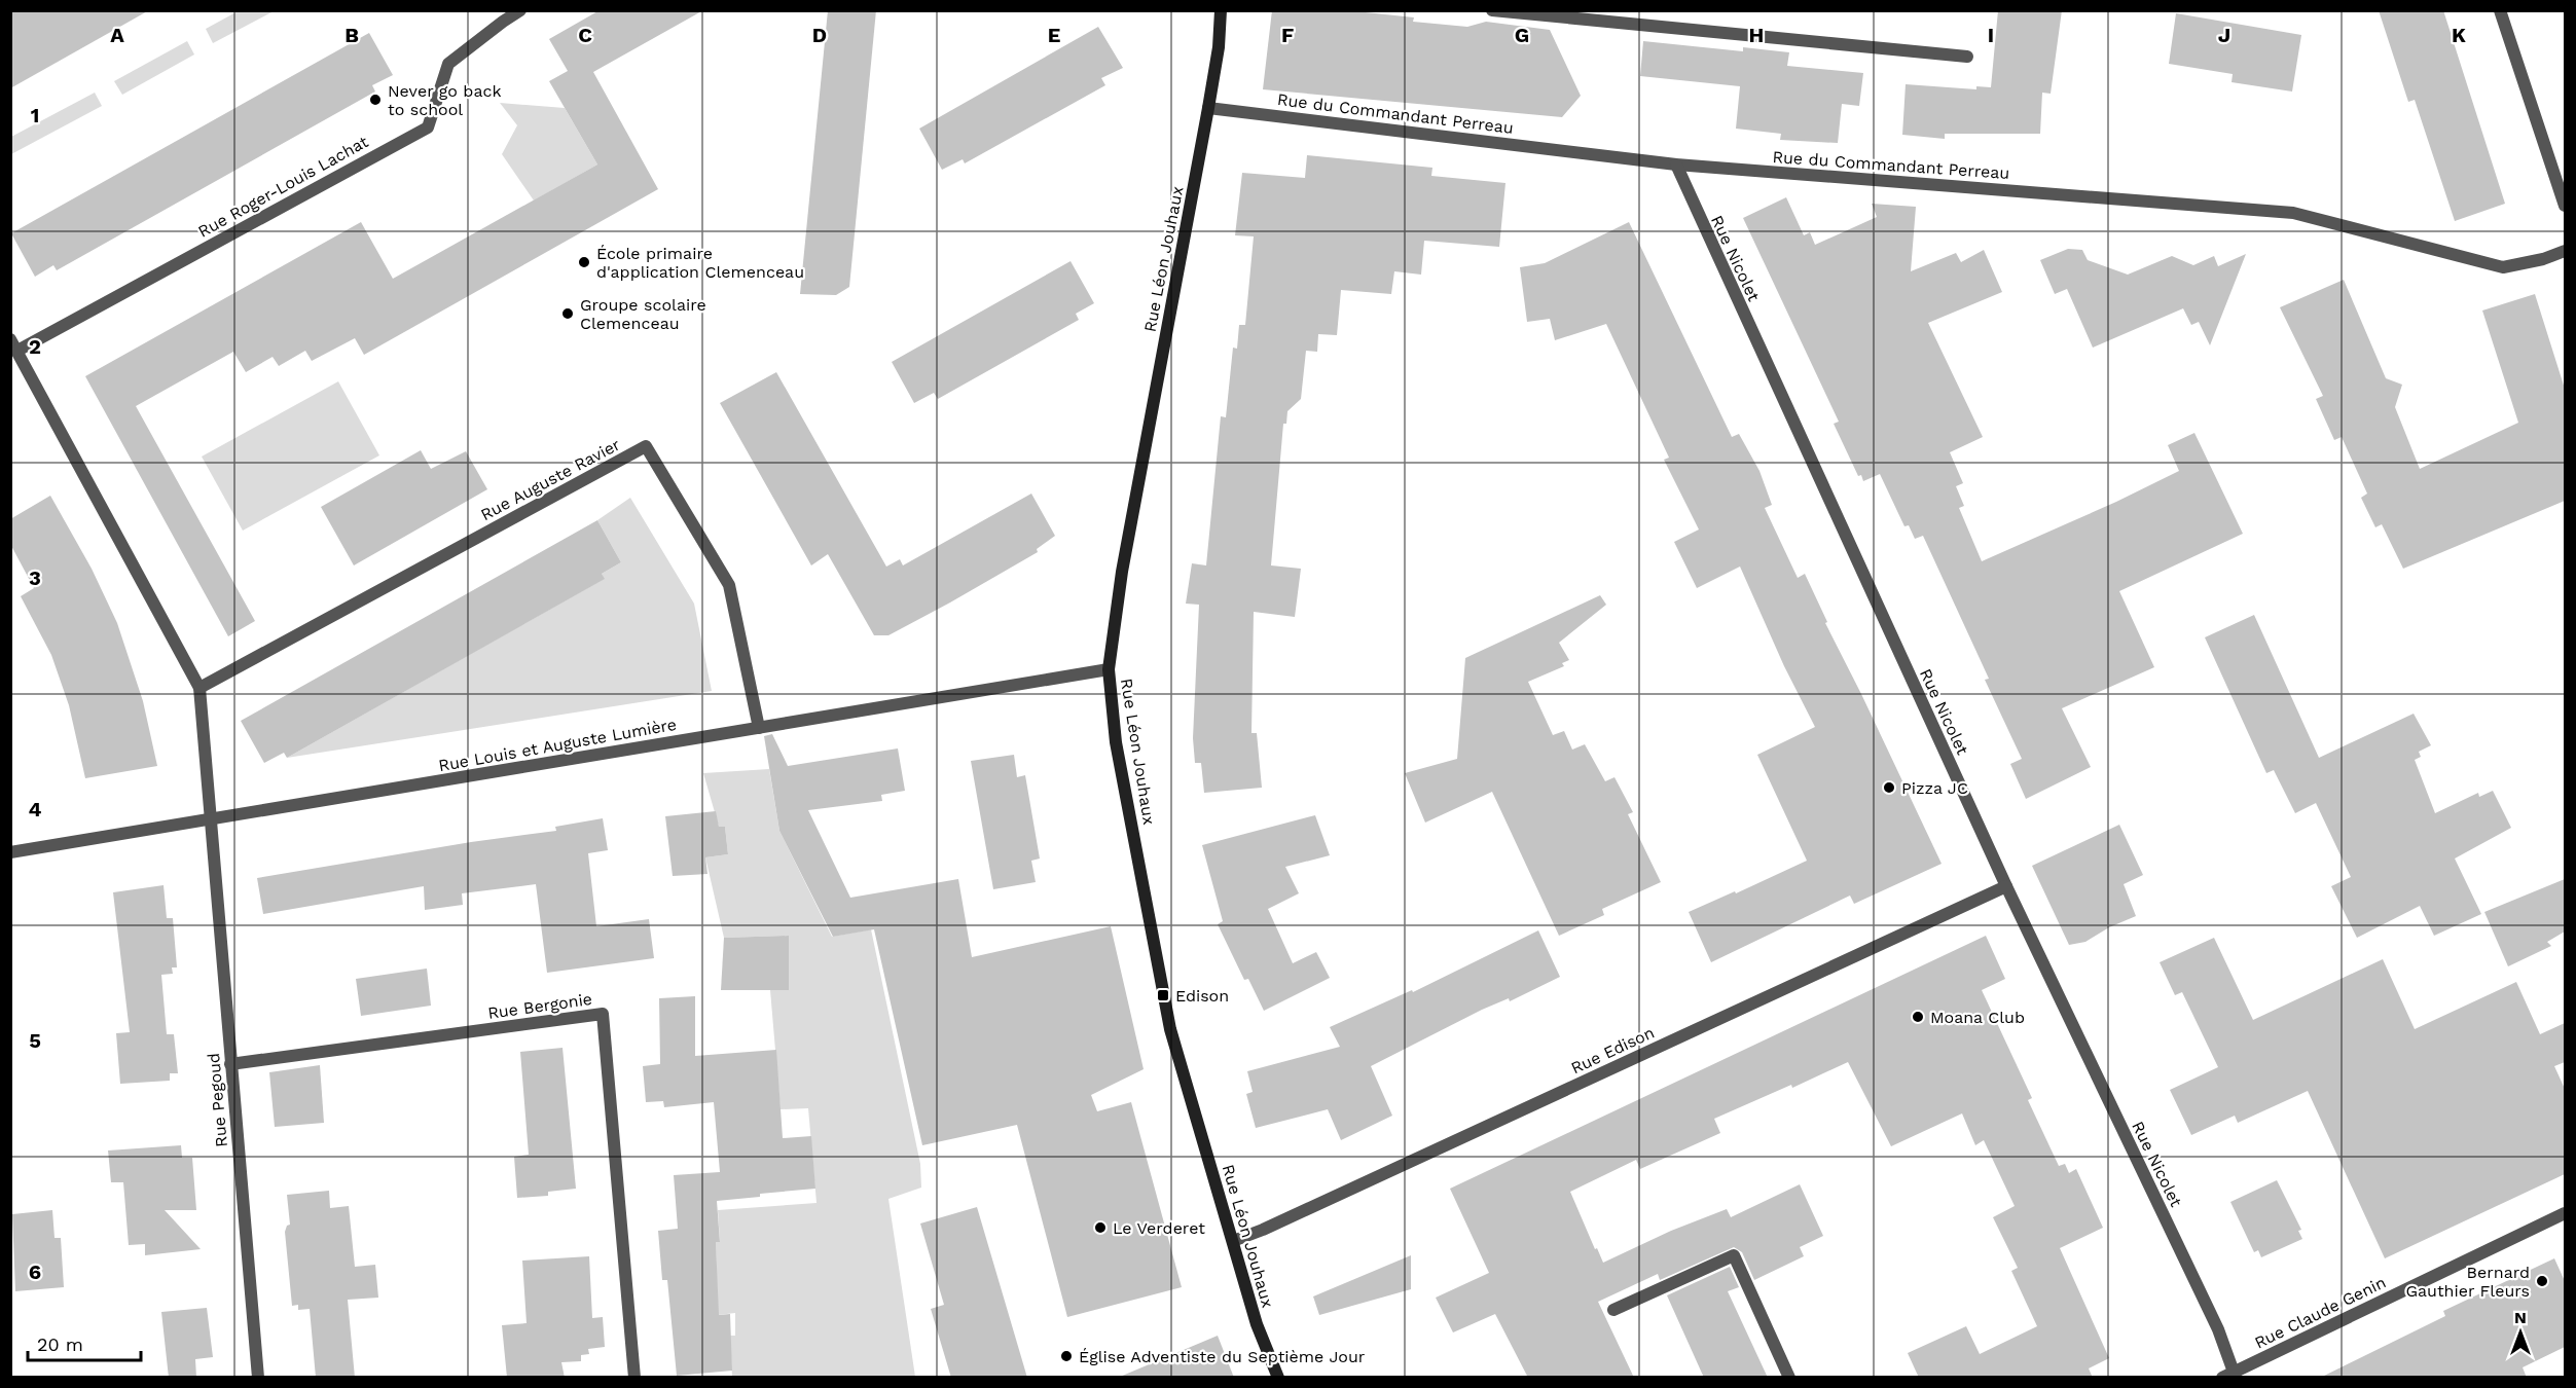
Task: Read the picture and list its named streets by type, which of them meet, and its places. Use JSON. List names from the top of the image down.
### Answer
{
  "streets": {
    "street": [
      "Rue du Commandant Perreau",
      "Rue Roger-Louis Lachat",
      "Rue Nicolet",
      "Rue Léon Jouhaux",
      "Rue Auguste Ravier",
      "Rue Louis et Auguste Lumière",
      "Rue Bergonie",
      "Rue Edison",
      "Rue Pegoud",
      "Rue Claude Genin"
    ]
  },
  "crossings": [
    ["Rue du Commandant Perreau", "Rue Nicolet"],
    ["Rue du Commandant Perreau", "Rue Léon Jouhaux"],
    ["Rue Nicolet", "Rue Edison"],
    ["Rue Nicolet", "Rue Claude Genin"],
    ["Rue Léon Jouhaux", "Rue Louis et Auguste Lumière"],
    ["Rue Léon Jouhaux", "Rue Edison"],
    ["Rue Auguste Ravier", "Rue Louis et Auguste Lumière"],
    ["Rue Louis et Auguste Lumière", "Rue Pegoud"],
    ["Rue Bergonie", "Rue Pegoud"]
  ],
  "places": {
    "other": [
      "Never go back to school",
      "École primaire d'application Clemenceau",
      "Groupe scolaire Clemenceau",
      "Pizza JC",
      "Moana Club",
      "Le Verderet",
      "Bernard Gauthier Fleurs",
      "Église Adventiste du Septième Jour"
    ],
    "transit": ["Edison"]
  },
  "scale_bar": "20 m",
  "north": "top",
  "grid": {
    "columns": [
      "A",
      "B",
      "C",
      "D",
      "E",
      "F",
      "G",
      "H",
      "I",
      "J",
      "K"
    ],
    "rows": [
      "1",
      "2",
      "3",
      "4",
      "5",
      "6"
    ]
  }
}
